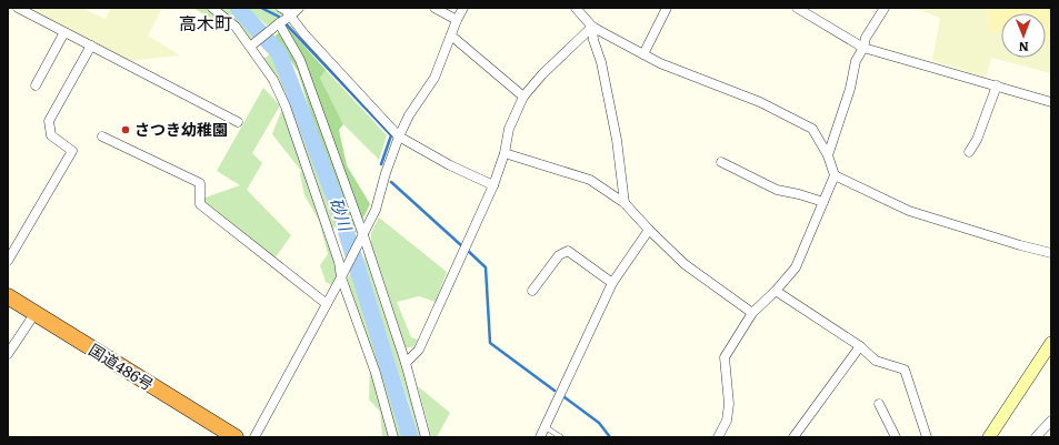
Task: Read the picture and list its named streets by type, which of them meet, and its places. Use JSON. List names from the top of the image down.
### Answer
{
  "streets": {
    "highway": ["国道486号"]
  },
  "districts": ["高木町"],
  "water": ["砂川"],
  "places": ["さつき幼稚園"],
  "north": "bottom"
}
